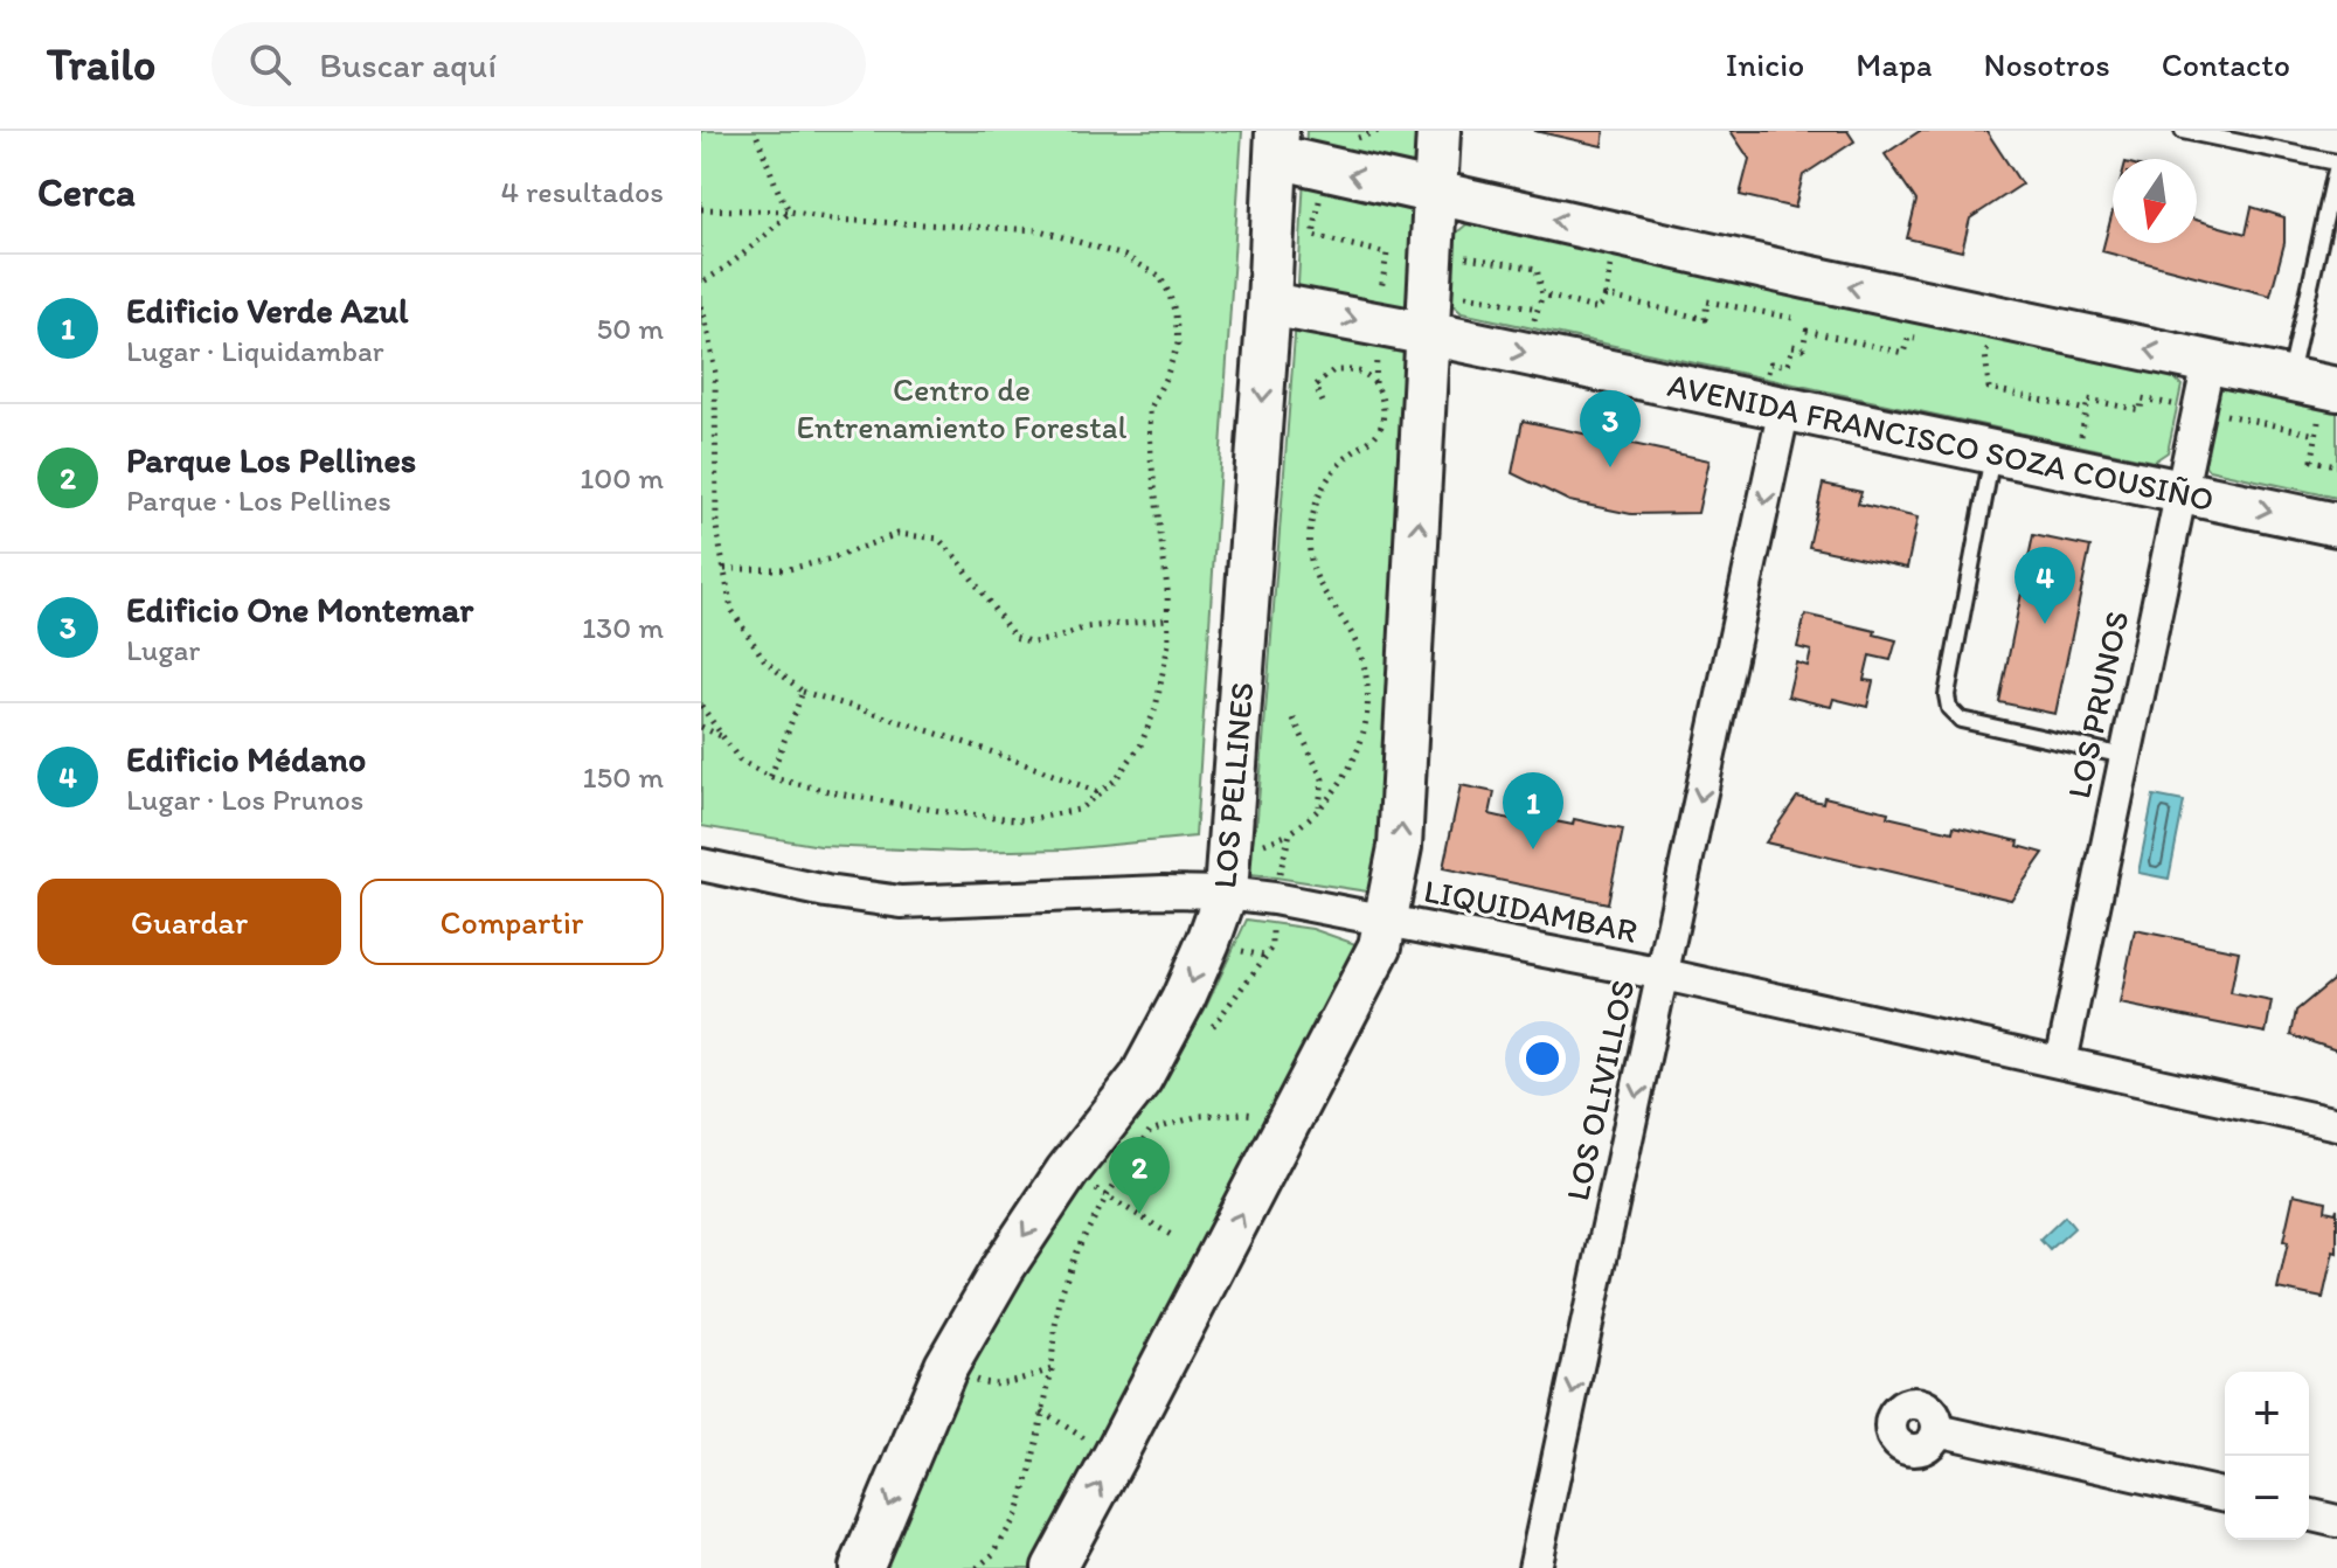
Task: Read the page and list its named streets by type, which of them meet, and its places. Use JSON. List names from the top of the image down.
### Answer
{
  "streets": {
    "main road": ["AVENIDA FRANCISCO SOZA COUSIÑO", "LOS PELLINES"],
    "street": ["LOS PRUNOS", "LIQUIDAMBAR", "LOS OLIVILLOS"]
  },
  "crossings": [
    ["AVENIDA FRANCISCO SOZA COUSIÑO", "LOS PRUNOS"],
    ["AVENIDA FRANCISCO SOZA COUSIÑO", "LOS PELLINES"],
    ["AVENIDA FRANCISCO SOZA COUSIÑO", "LOS OLIVILLOS"],
    ["LOS PRUNOS", "LIQUIDAMBAR"],
    ["LOS PELLINES", "LIQUIDAMBAR"],
    ["LIQUIDAMBAR", "LOS OLIVILLOS"]
  ],
  "one_way": ["LOS OLIVILLOS"],
  "parks": ["Centro de Entrenamiento Forestal"],
  "north": "bottom",
  "page": {
    "header": "Trailo",
    "search": "Buscar aquí",
    "nav": [
      "Inicio",
      "Mapa",
      "Nosotros",
      "Contacto"
    ],
    "heading": ["Cerca", "4 resultados"],
    "list": [
      {
        "mark": "1",
        "name": "Edificio Verde Azul",
        "note": "Lugar · Liquidambar",
        "value": "50 m"
      },
      {
        "mark": "2",
        "name": "Parque Los Pellines",
        "note": "Parque · Los Pellines",
        "value": "100 m"
      },
      {
        "mark": "3",
        "name": "Edificio One Montemar",
        "note": "Lugar",
        "value": "130 m"
      },
      {
        "mark": "4",
        "name": "Edificio Médano",
        "note": "Lugar · Los Prunos",
        "value": "150 m"
      }
    ],
    "pins": [
      "3",
      "4",
      "1",
      "2"
    ],
    "buttons": ["Guardar", "Compartir"],
    "map_buttons": ["+", "−"]
  }
}
